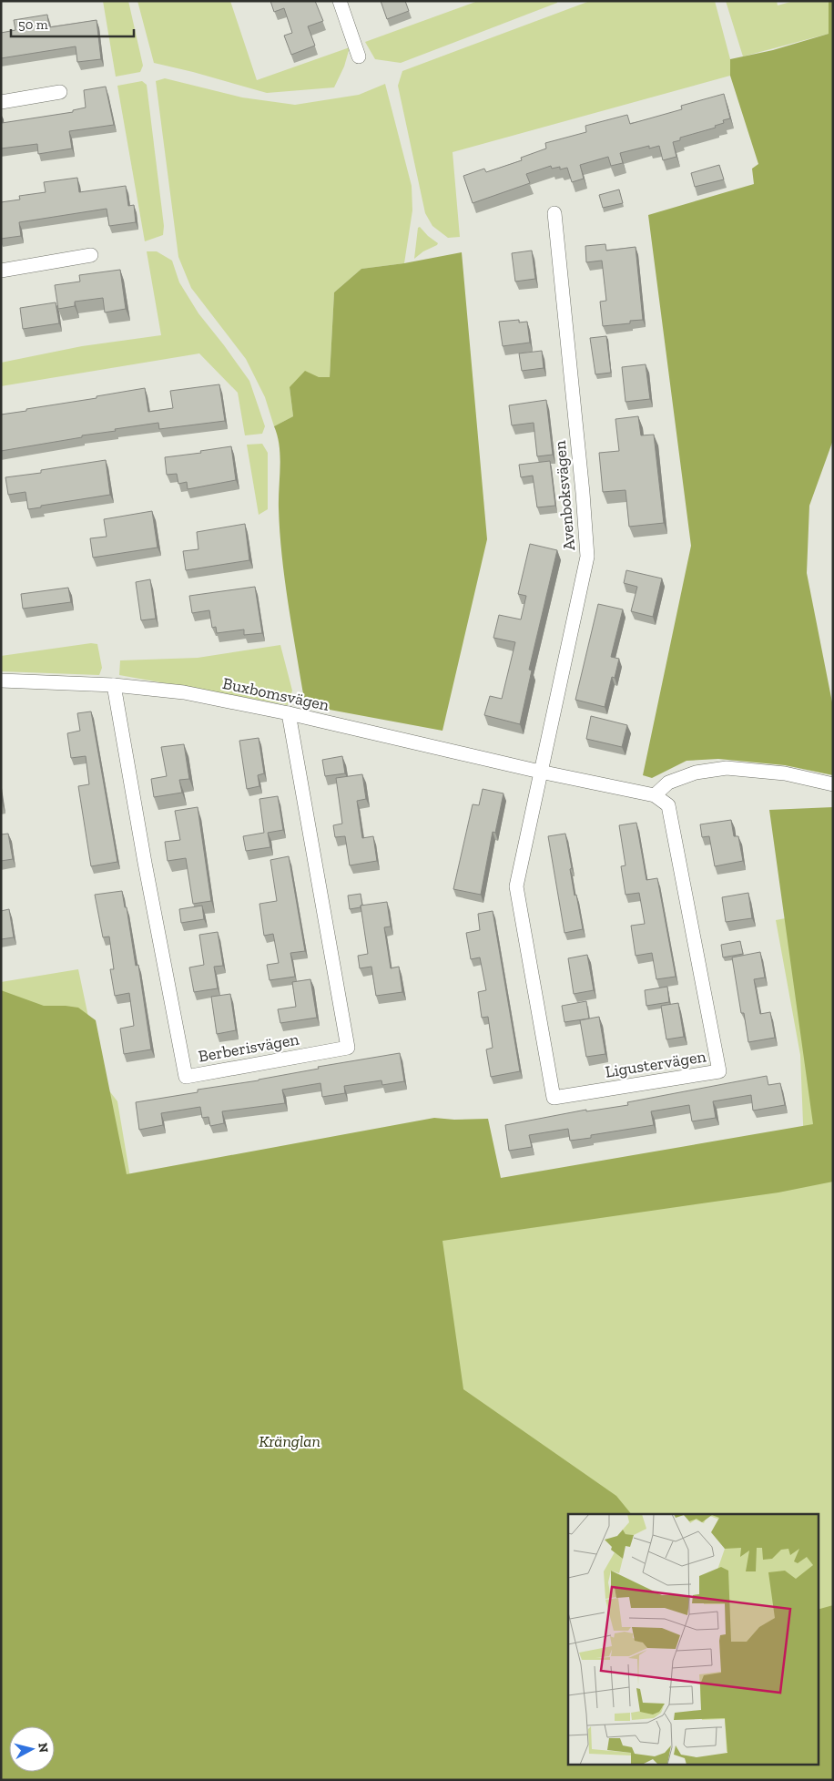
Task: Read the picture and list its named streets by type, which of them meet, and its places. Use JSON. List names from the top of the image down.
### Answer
{
  "streets": {
    "street": [
      "Avenboksvägen",
      "Buxbomsvägen",
      "Berberisvägen",
      "Ligustervägen"
    ]
  },
  "crossings": [
    ["Avenboksvägen", "Buxbomsvägen"],
    ["Avenboksvägen", "Ligustervägen"],
    ["Buxbomsvägen", "Berberisvägen"],
    ["Buxbomsvägen", "Ligustervägen"]
  ],
  "parks": ["Kränglan"],
  "scale_bar": "50 m",
  "north": "right"
}
